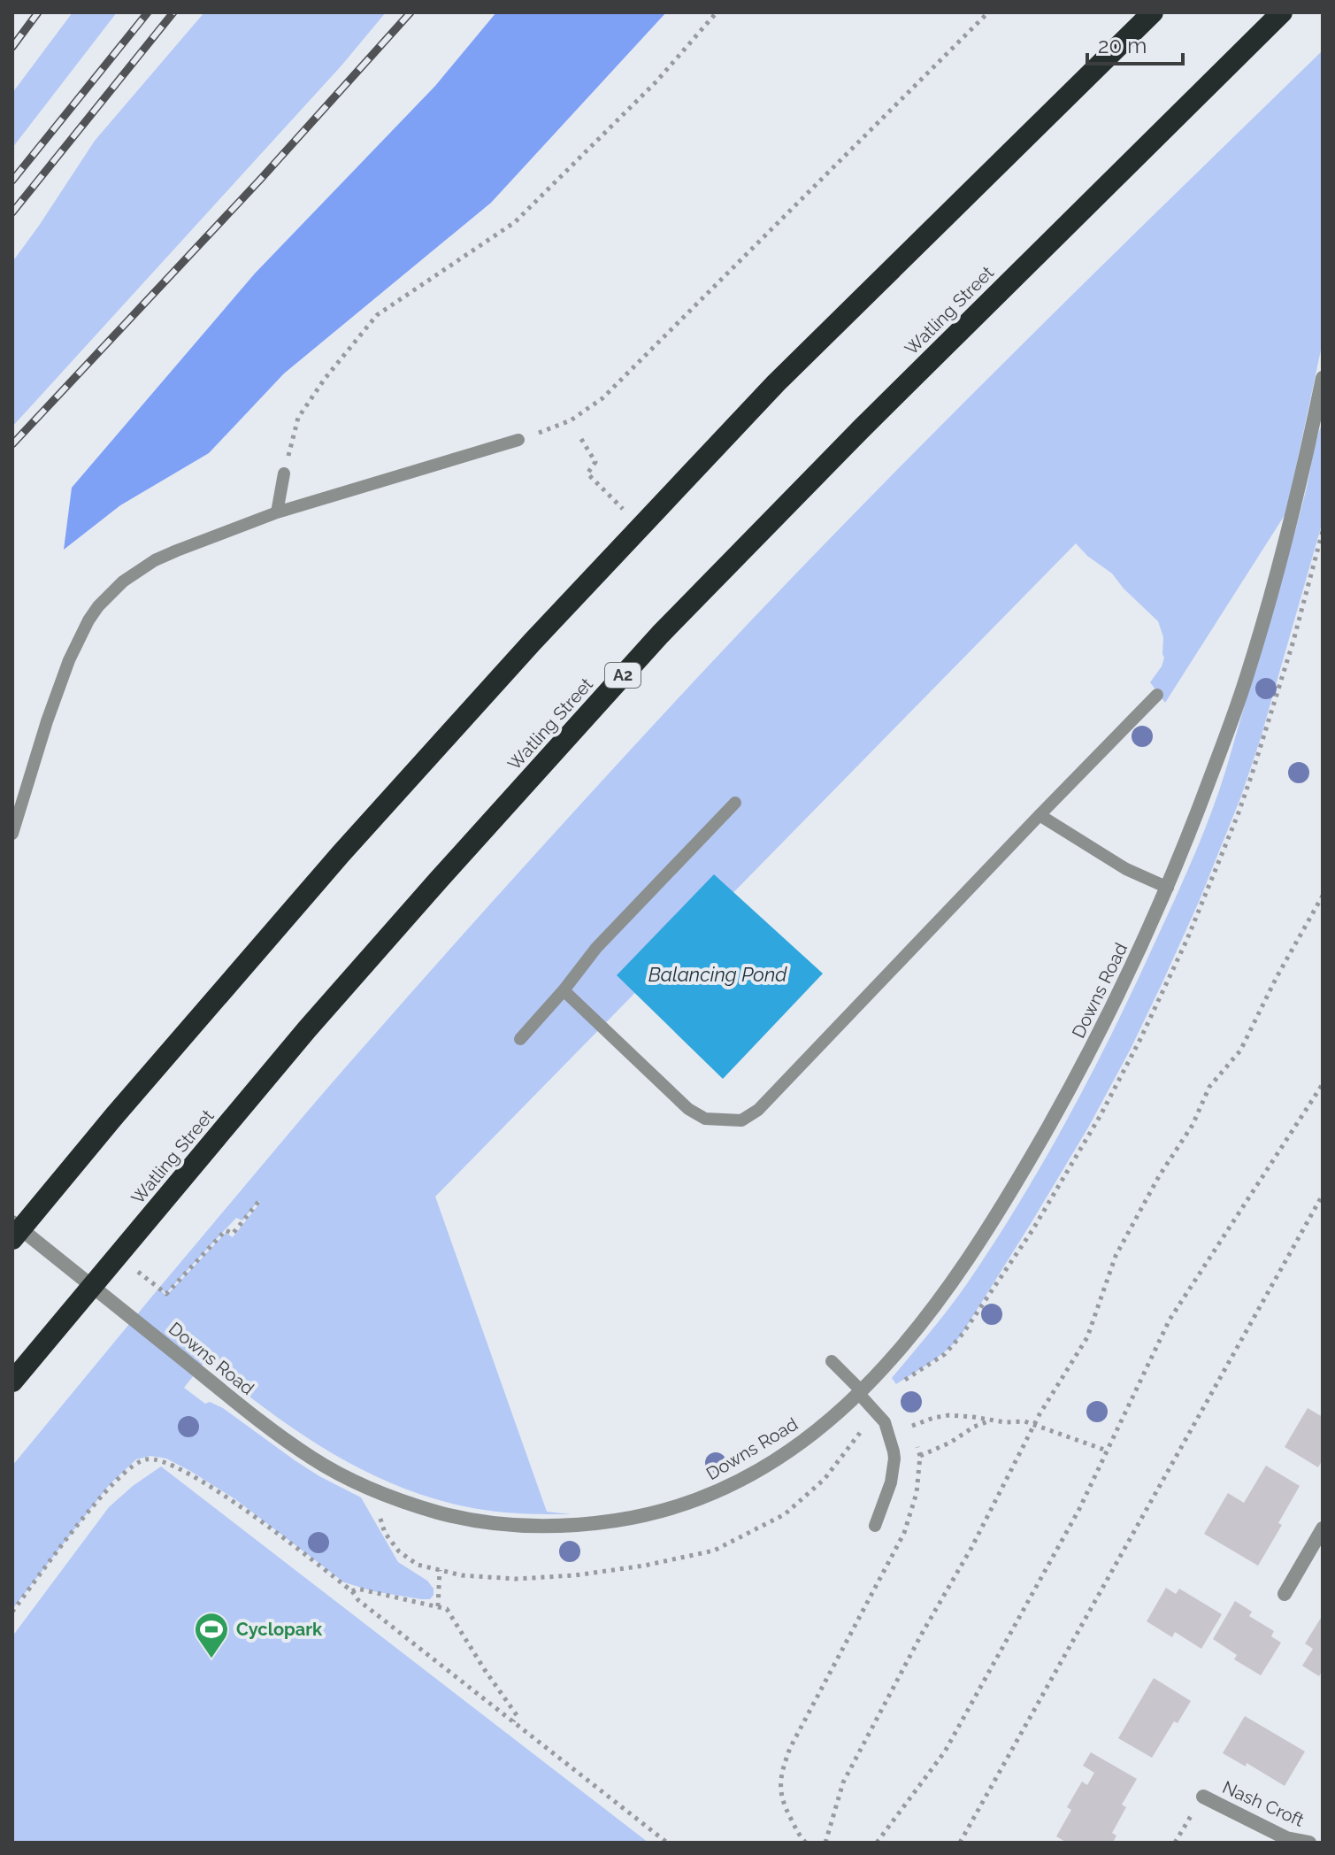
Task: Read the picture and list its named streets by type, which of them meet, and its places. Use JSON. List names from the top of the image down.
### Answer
{
  "streets": {
    "highway": ["Watling Street", "A2"],
    "street": ["Downs Road", "Nash Croft"]
  },
  "water": ["Balancing Pond"],
  "places": {
    "sports": ["Cyclopark"]
  },
  "scale_bar": "20 m"
}
